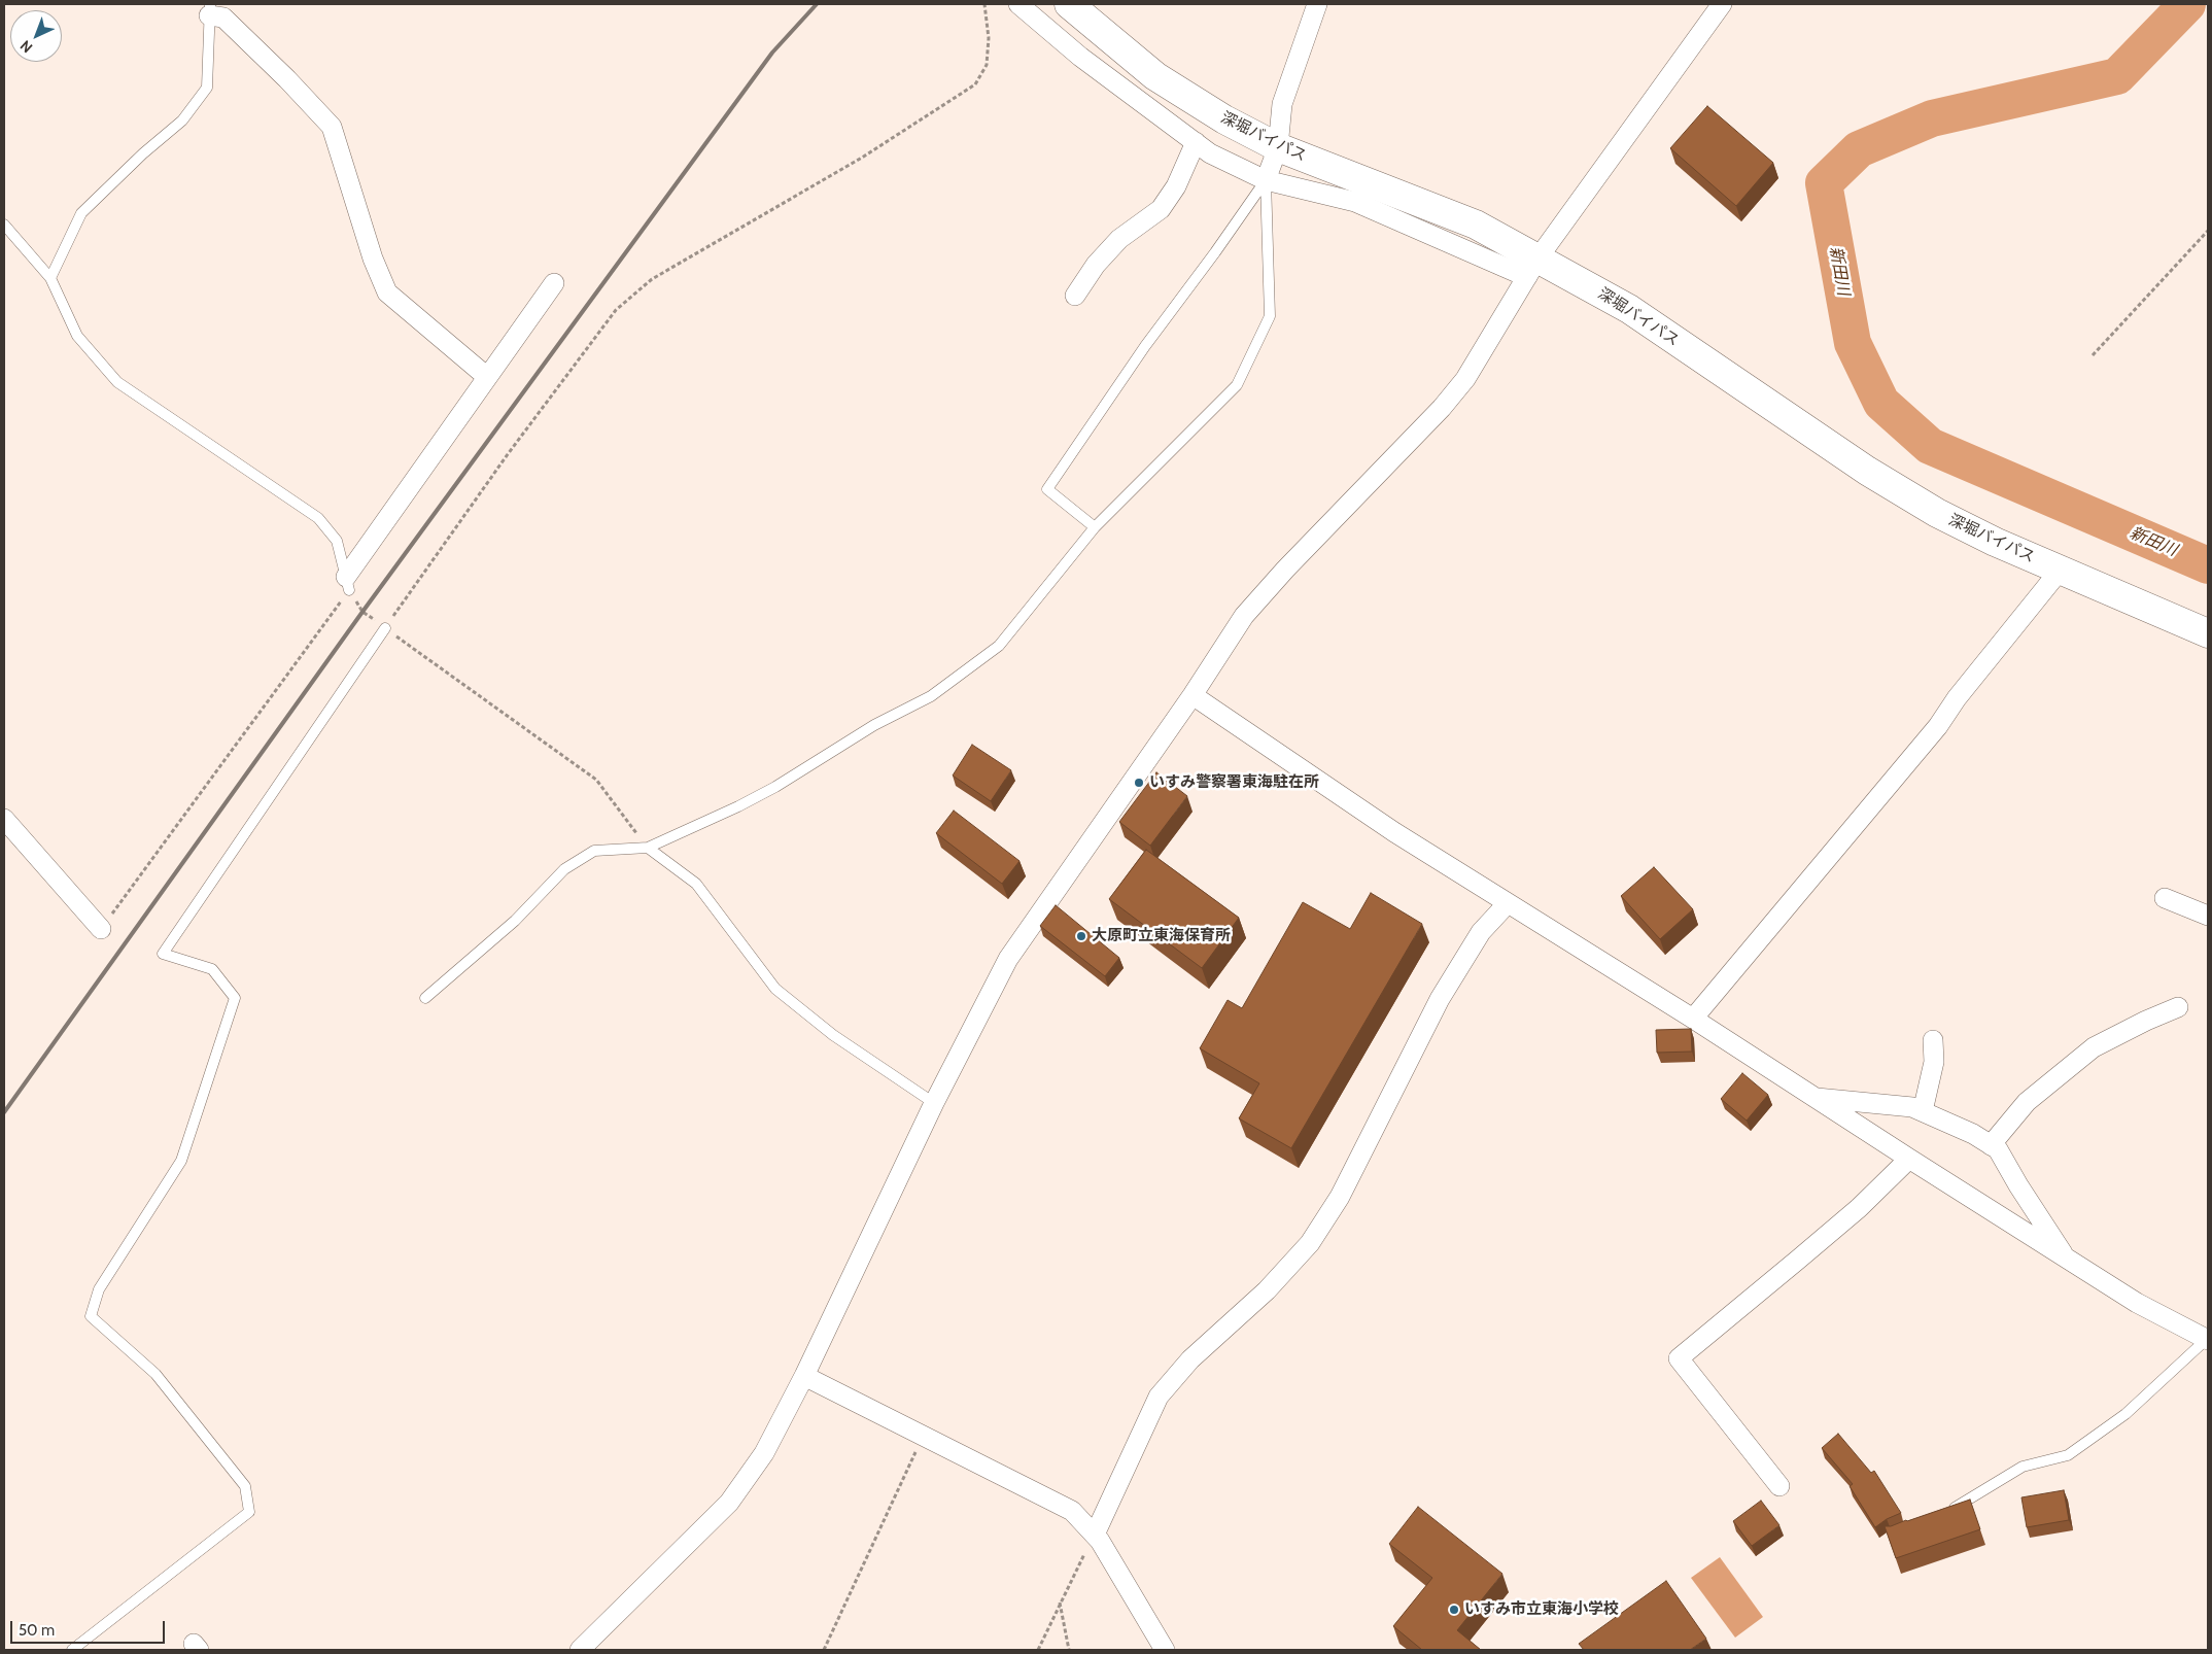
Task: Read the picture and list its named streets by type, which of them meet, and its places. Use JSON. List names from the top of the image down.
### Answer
{
  "streets": {
    "highway": ["深堀バイパス"]
  },
  "water": ["新田川"],
  "places": ["いすみ警察署東海駐在所", "大原町立東海保育所", "いすみ市立東海小学校"],
  "scale_bar": "50 m",
  "north": "bottom left"
}
